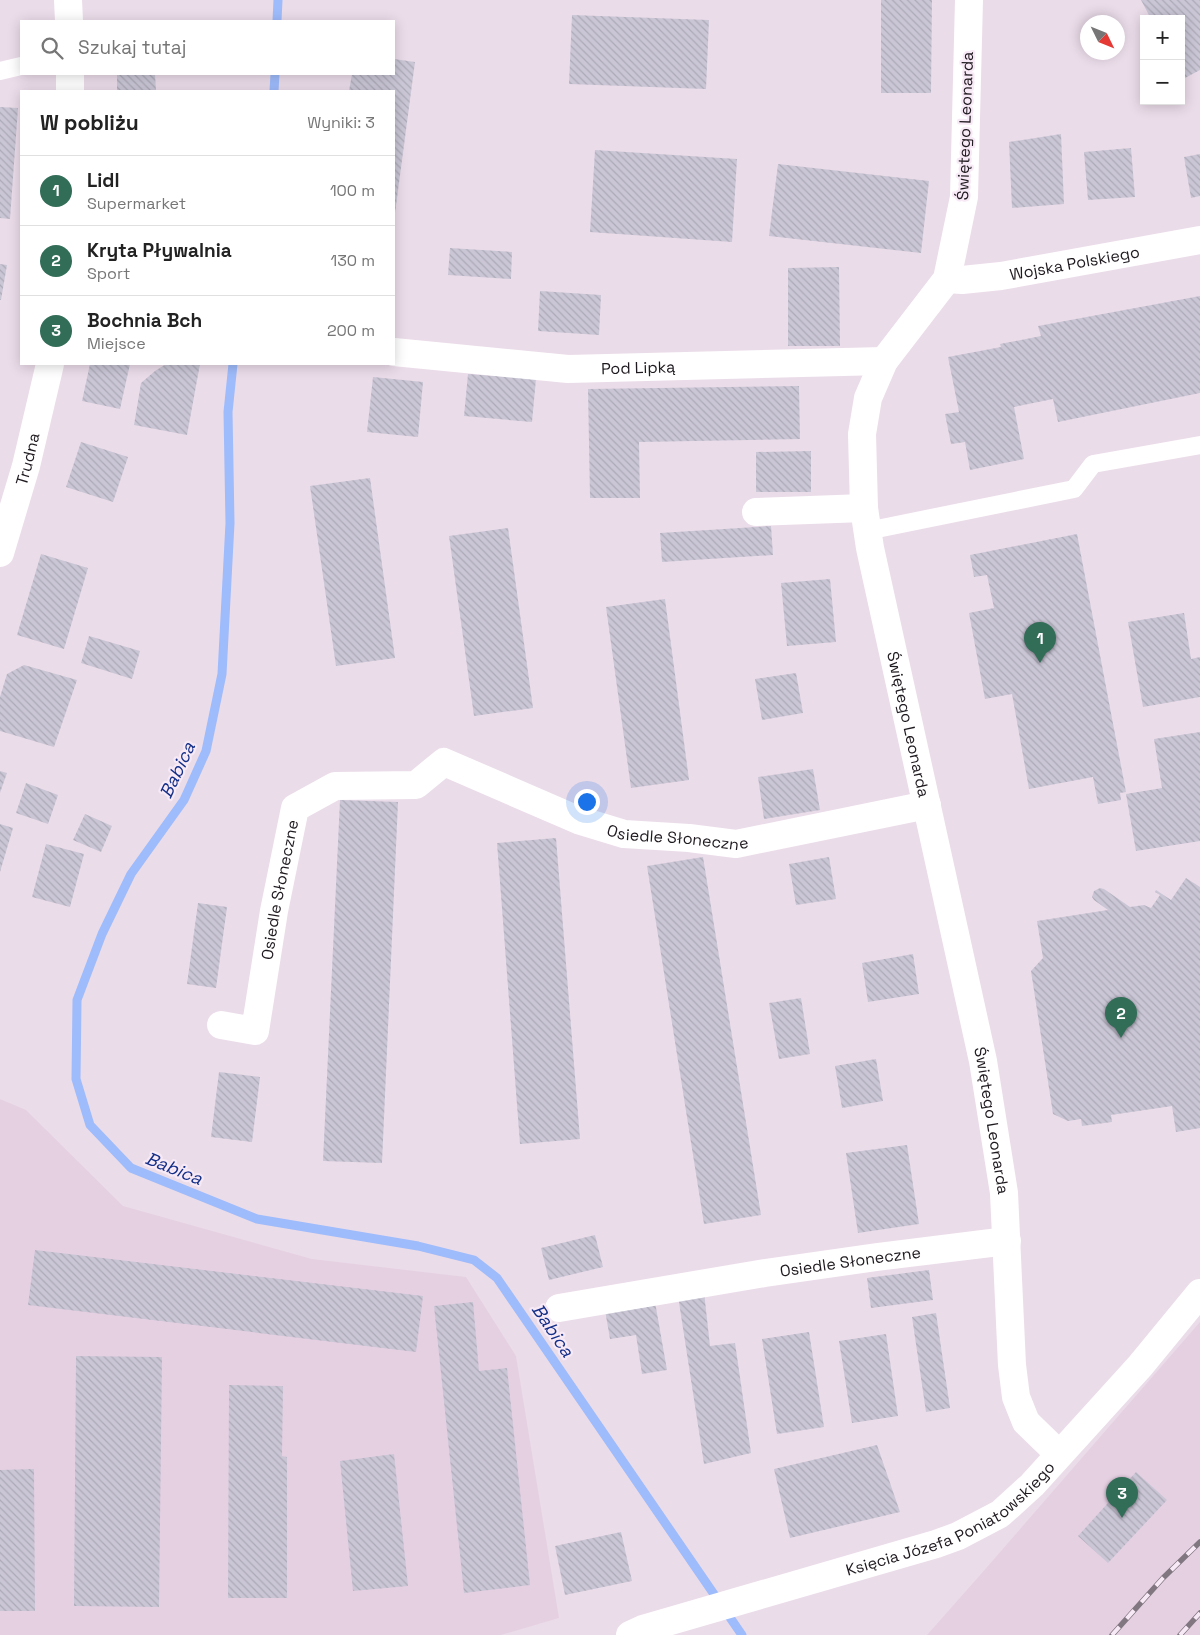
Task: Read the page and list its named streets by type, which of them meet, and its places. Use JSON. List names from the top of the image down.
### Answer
{
  "streets": {
    "street": [
      "Świętego Leonarda",
      "Wojska Polskiego",
      "Pod Lipką",
      "Trudna",
      "Osiedle Słoneczne",
      "Księcia Józefa Poniatowskiego"
    ]
  },
  "crossings": [
    ["Świętego Leonarda", "Wojska Polskiego"],
    ["Świętego Leonarda", "Pod Lipką"],
    ["Świętego Leonarda", "Osiedle Słoneczne"],
    ["Świętego Leonarda", "Księcia Józefa Poniatowskiego"]
  ],
  "water": ["Babica"],
  "north": "bottom right",
  "page": {
    "map_buttons": ["+", "−"],
    "search": "Szukaj tutaj",
    "heading": ["W pobliżu", "Wyniki: 3"],
    "list": [
      {
        "mark": "1",
        "name": "Lidl",
        "note": "Supermarket",
        "value": "100 m"
      },
      {
        "mark": "2",
        "name": "Kryta Pływalnia",
        "note": "Sport",
        "value": "130 m"
      },
      {
        "mark": "3",
        "name": "Bochnia Bch",
        "note": "Miejsce",
        "value": "200 m"
      }
    ],
    "pins": ["1", "2", "3"]
  }
}
